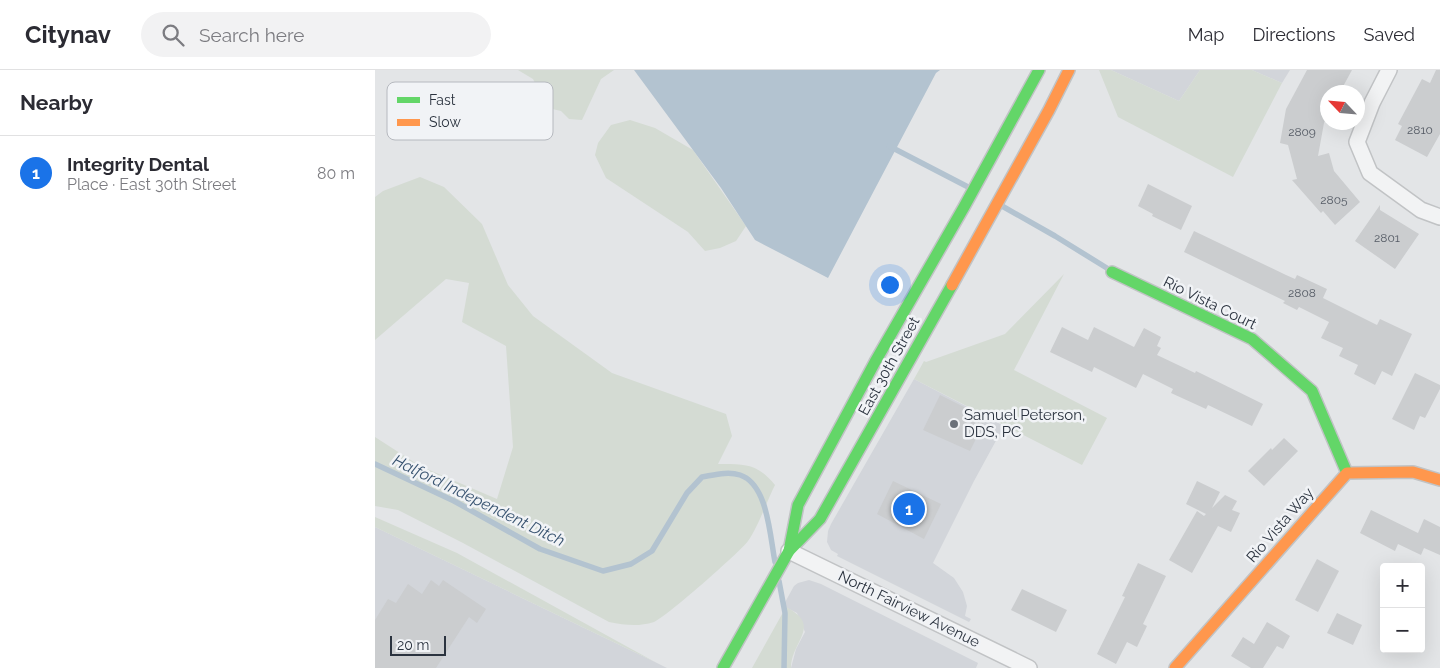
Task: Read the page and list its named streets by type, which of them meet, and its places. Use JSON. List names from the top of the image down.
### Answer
{
  "streets": {
    "main road": ["Rio Vista Court", "East 30th Street", "Rio Vista Way"],
    "street": ["North Fairview Avenue"]
  },
  "crossings": [
    ["Rio Vista Court", "Rio Vista Way"],
    ["East 30th Street", "North Fairview Avenue"]
  ],
  "water": ["Halford Independent Ditch"],
  "places": ["Samuel Peterson, DDS, PC"],
  "house_numbers": [
    "2810",
    "2809",
    "2805",
    "2801",
    "2808"
  ],
  "legend": ["Fast", "Slow"],
  "scale_bar": "20 m",
  "north": "top left",
  "page": {
    "header": "Citynav",
    "search": "Search here",
    "nav": ["Map", "Directions", "Saved"],
    "heading": "Nearby",
    "list": [
      {
        "mark": "1",
        "name": "Integrity Dental",
        "note": "Place · East 30th Street",
        "value": "80 m"
      }
    ],
    "pins": "1",
    "map_buttons": ["+", "−"],
    "scale": "20 m"
  }
}
